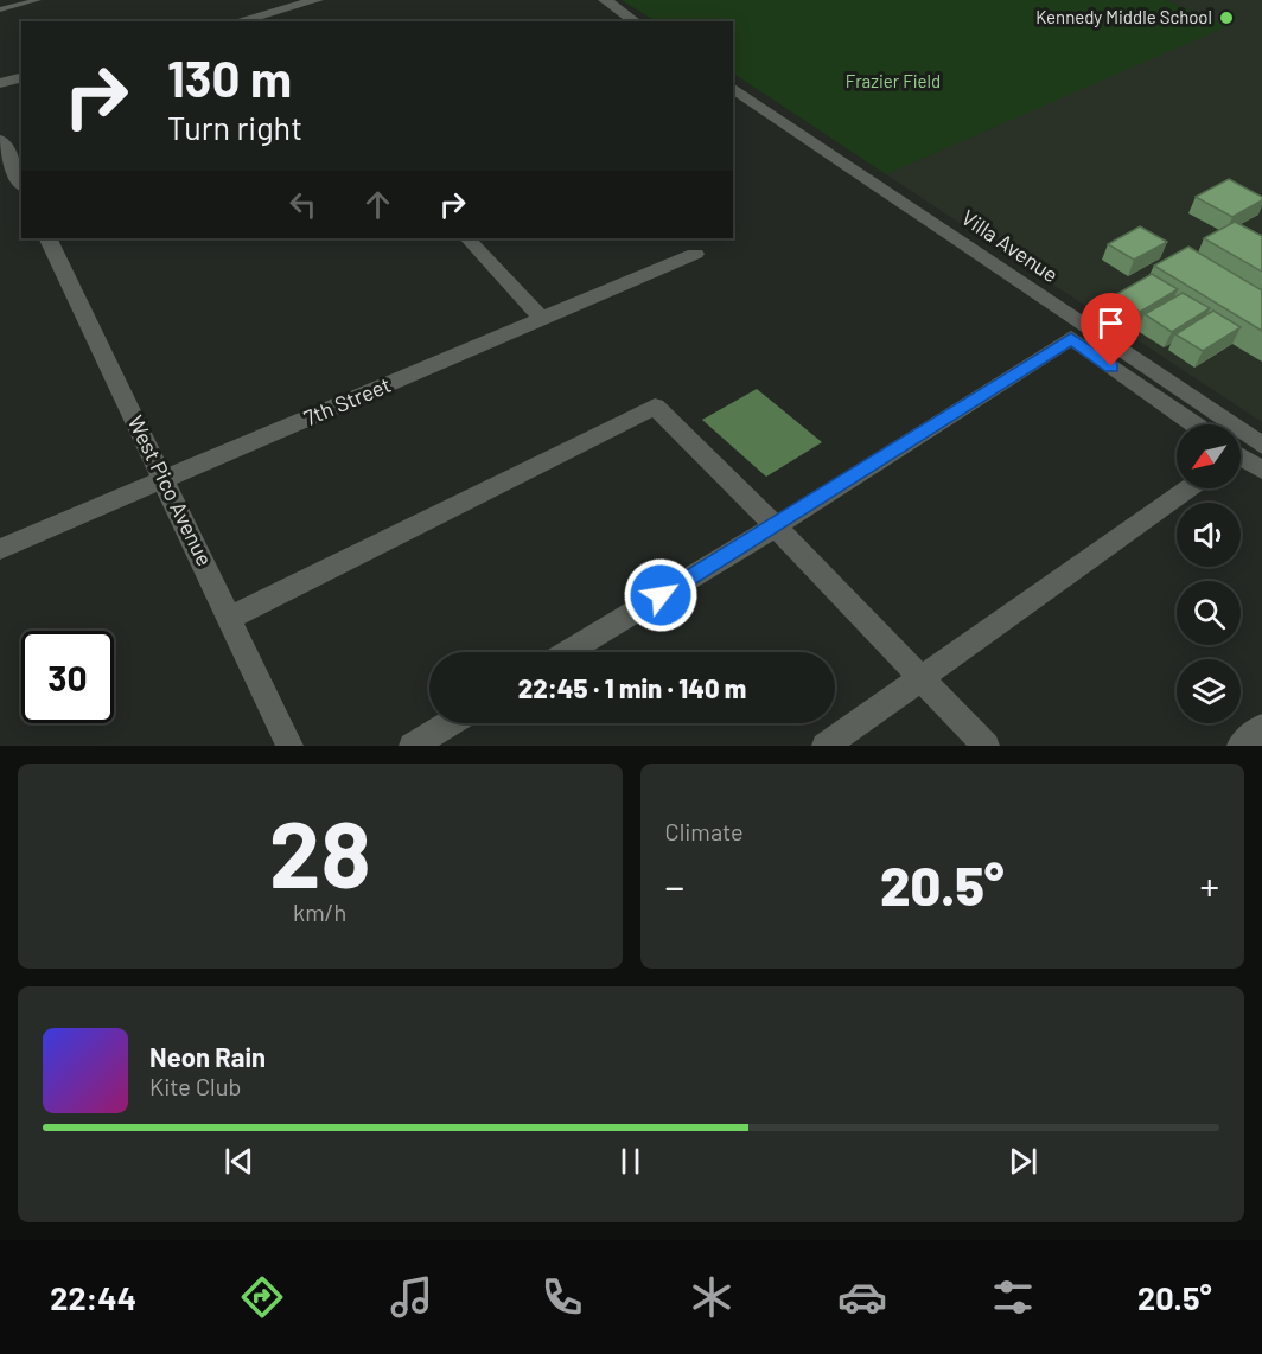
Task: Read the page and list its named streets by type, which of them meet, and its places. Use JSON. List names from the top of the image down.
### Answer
{
  "streets": {
    "street": ["Villa Avenue", "7th Street", "West Pico Avenue"]
  },
  "crossings": [
    ["7th Street", "West Pico Avenue"]
  ],
  "parks": ["Frazier Field"],
  "places": ["Kennedy Middle School"],
  "north": "bottom left",
  "page": {
    "turn": ["130 m", "Turn right"],
    "limit": "30",
    "trip": "22:45 · 1 min · 140 m",
    "tile": [
      ["28", "km/h"],
      "Climate"
    ],
    "heat": ["−", "20.5°", "+"],
    "song": ["Neon Rain", "Kite Club"],
    "tabs": ["22:44", "20.5°"]
  }
}
